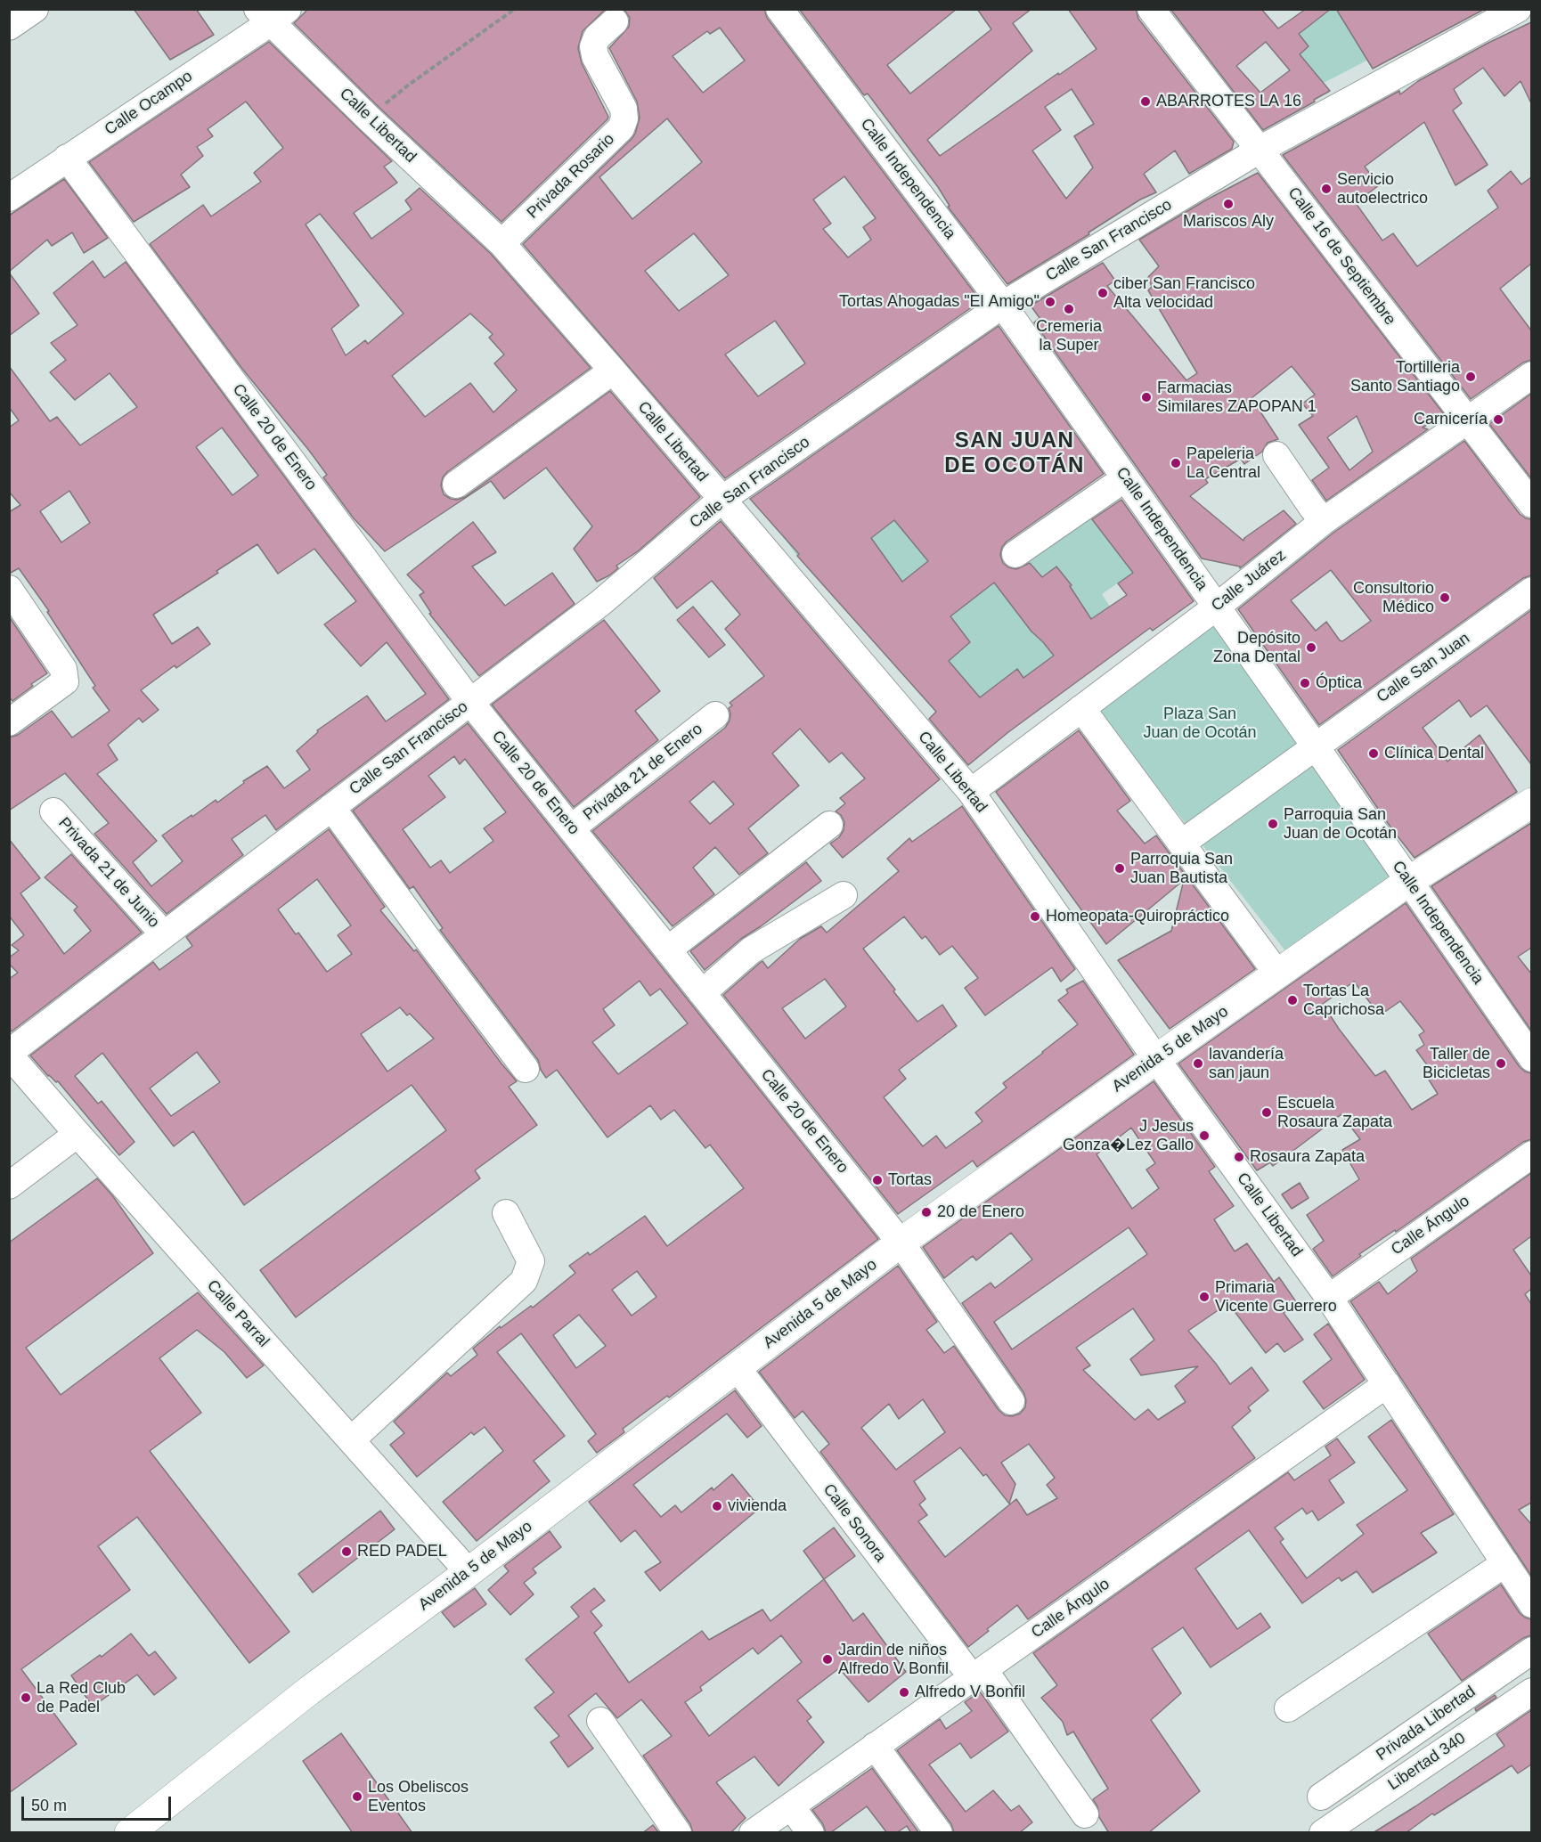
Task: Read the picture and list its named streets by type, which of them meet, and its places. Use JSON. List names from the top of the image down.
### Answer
{
  "streets": {
    "main road": ["Avenida 5 de Mayo"],
    "street": [
      "Calle Ocampo",
      "Calle Libertad",
      "Privada Rosario",
      "Calle Independencia",
      "Calle San Francisco",
      "Calle 16 de Septiembre",
      "Calle 20 de Enero",
      "Calle Juárez",
      "Calle San Juan",
      "Privada 21 de Enero",
      "Privada 21 de Junio",
      "Calle Ángulo",
      "Calle Parral",
      "Calle Sonora",
      "Privada Libertad",
      "Libertad 340"
    ]
  },
  "crossings": [
    ["Calle Ocampo", "Calle Libertad"],
    ["Calle Ocampo", "Calle 20 de Enero"],
    ["Calle Libertad", "Privada Rosario"],
    ["Calle Libertad", "Calle San Francisco"],
    ["Calle Libertad", "Calle Juárez"],
    ["Calle Libertad", "Avenida 5 de Mayo"],
    ["Calle Libertad", "Calle Ángulo"],
    ["Calle Independencia", "Calle San Francisco"],
    ["Calle Independencia", "Calle Juárez"],
    ["Calle Independencia", "Calle San Juan"],
    ["Calle Independencia", "Avenida 5 de Mayo"],
    ["Calle San Francisco", "Calle 16 de Septiembre"],
    ["Calle San Francisco", "Calle 20 de Enero"],
    ["Calle San Francisco", "Privada 21 de Junio"],
    ["Calle San Francisco", "Calle Parral"],
    ["Calle 16 de Septiembre", "Calle Juárez"],
    ["Calle 20 de Enero", "Privada 21 de Enero"],
    ["Calle 20 de Enero", "Avenida 5 de Mayo"],
    ["Avenida 5 de Mayo", "Calle Parral"],
    ["Avenida 5 de Mayo", "Calle Sonora"],
    ["Calle Ángulo", "Calle Sonora"]
  ],
  "districts": ["SAN JUAN DE OCOTÁN"],
  "parks": ["Plaza San Juan de Ocotán"],
  "places": [
    "ABARROTES LA 16",
    "Servicio autoelectrico",
    "Mariscos Aly",
    "ciber San Francisco Alta velocidad",
    "Tortas Ahogadas \"El Amigo\"",
    "Cremeria la Super",
    "Tortilleria Santo Santiago",
    "Farmacias Similares ZAPOPAN 1",
    "Carnicería",
    "Papeleria La Central",
    "Consultorio Médico",
    "Depósito Zona Dental",
    "Óptica",
    "Clínica Dental",
    "Parroquia San Juan de Ocotán",
    "Parroquia San Juan Bautista",
    "Homeopata-Quiropráctico",
    "Tortas La Caprichosa",
    "lavandería san jaun",
    "Taller de Bicicletas",
    "Escuela Rosaura Zapata",
    "J Jesus Gonza�Lez Gallo",
    "Rosaura Zapata",
    "Tortas",
    "20 de Enero",
    "Primaria Vicente Guerrero",
    "vivienda",
    "RED PADEL",
    "Jardin de niños Alfredo V Bonfil",
    "Alfredo V Bonfil",
    "La Red Club de Padel",
    "Los Obeliscos Eventos"
  ],
  "scale_bar": "50 m"
}
